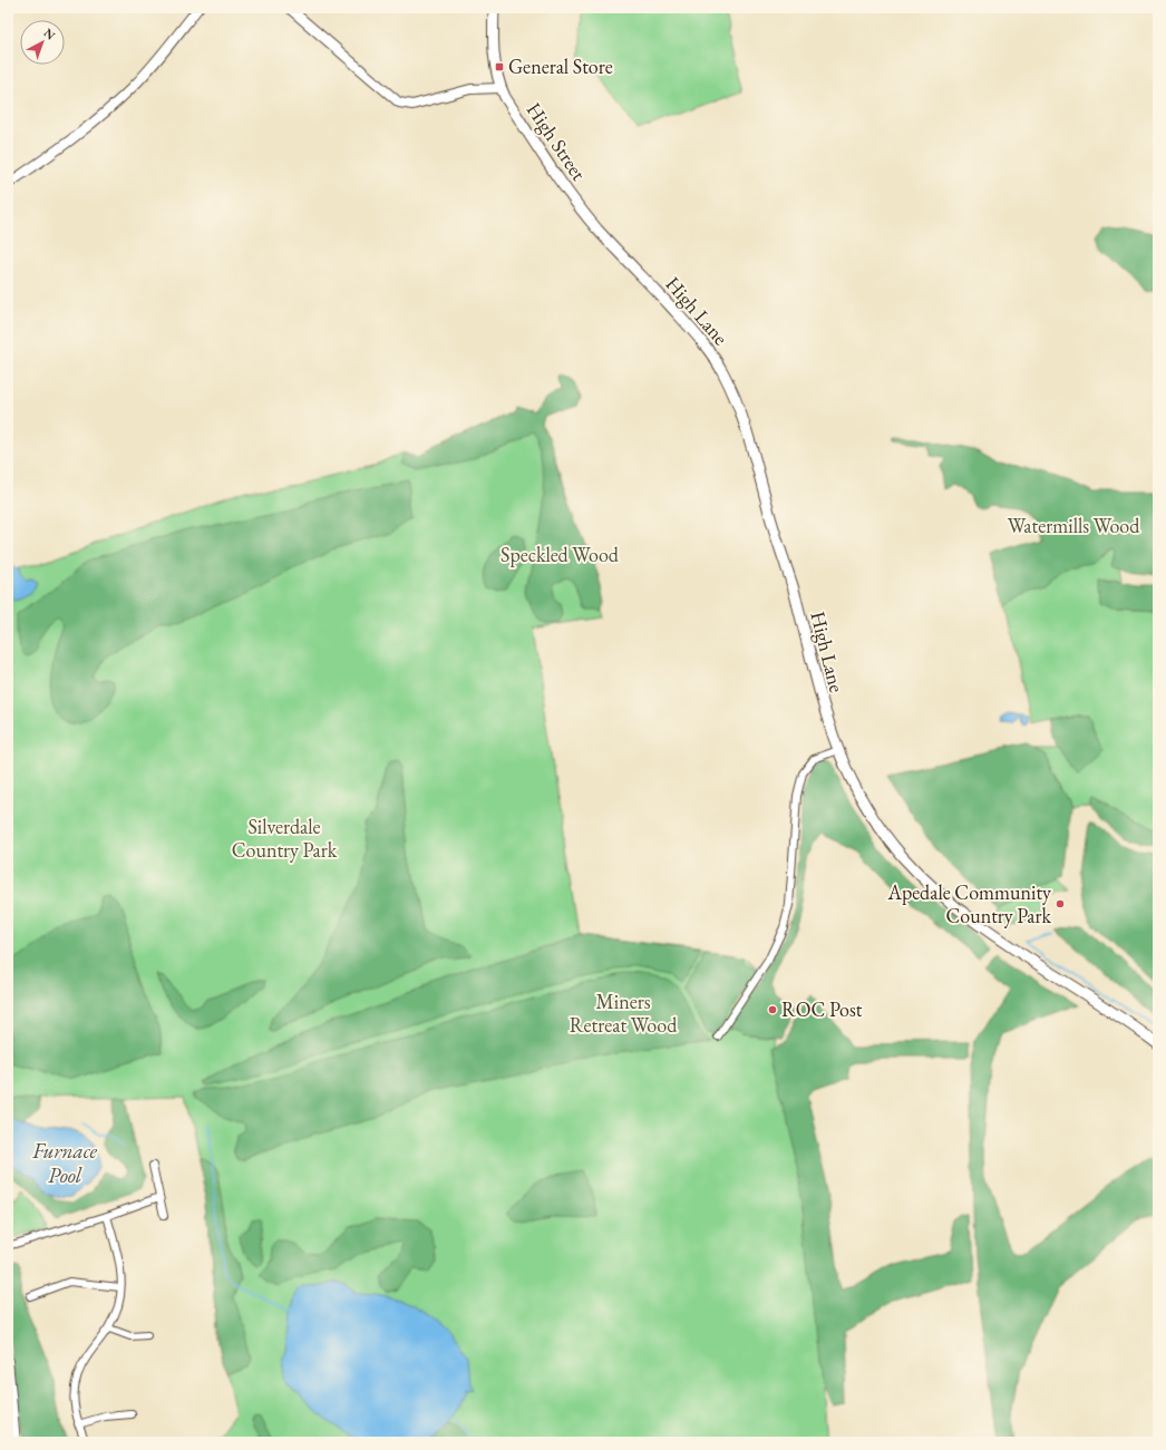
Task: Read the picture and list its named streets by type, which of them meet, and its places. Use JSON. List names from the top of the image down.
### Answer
{
  "streets": {
    "main road": ["High Street", "High Lane"]
  },
  "crossings": [
    ["High Street", "High Lane"]
  ],
  "water": ["Furnace Pool"],
  "parks": [
    "Watermills Wood",
    "Speckled Wood",
    "Silverdale Country Park",
    "Miners Retreat Wood"
  ],
  "places": {
    "transit": ["General Store"],
    "other": ["Apedale Community Country Park", "ROC Post"]
  },
  "north": "top right"
}
